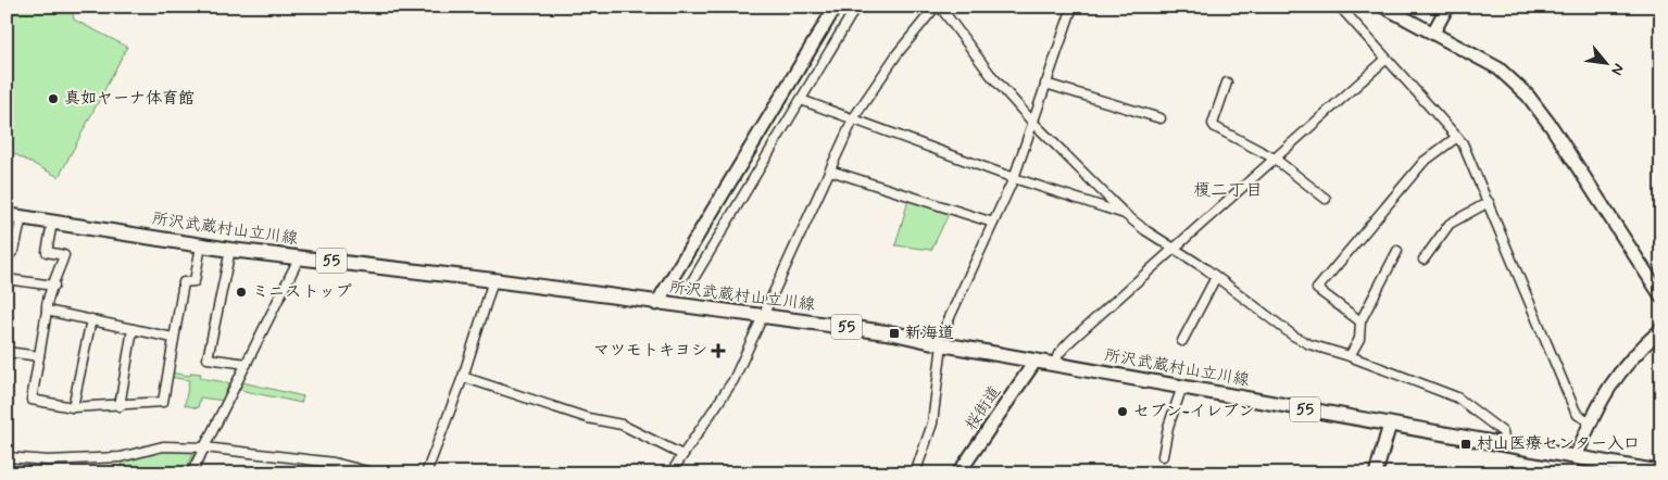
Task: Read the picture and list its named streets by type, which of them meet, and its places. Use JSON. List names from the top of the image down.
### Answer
{
  "streets": {
    "main road": ["所沢武蔵村山立川線", "55"],
    "street": ["桜街道"]
  },
  "crossings": [
    ["所沢武蔵村山立川線", "桜街道"]
  ],
  "districts": ["榎二丁目"],
  "places": {
    "other": ["真如ヤーナ体育館", "ミニストップ", "セブン-イレブン"],
    "transit": ["新海道", "村山医療センター入口"],
    "health": ["マツモトキヨシ"]
  },
  "north": "bottom right"
}
